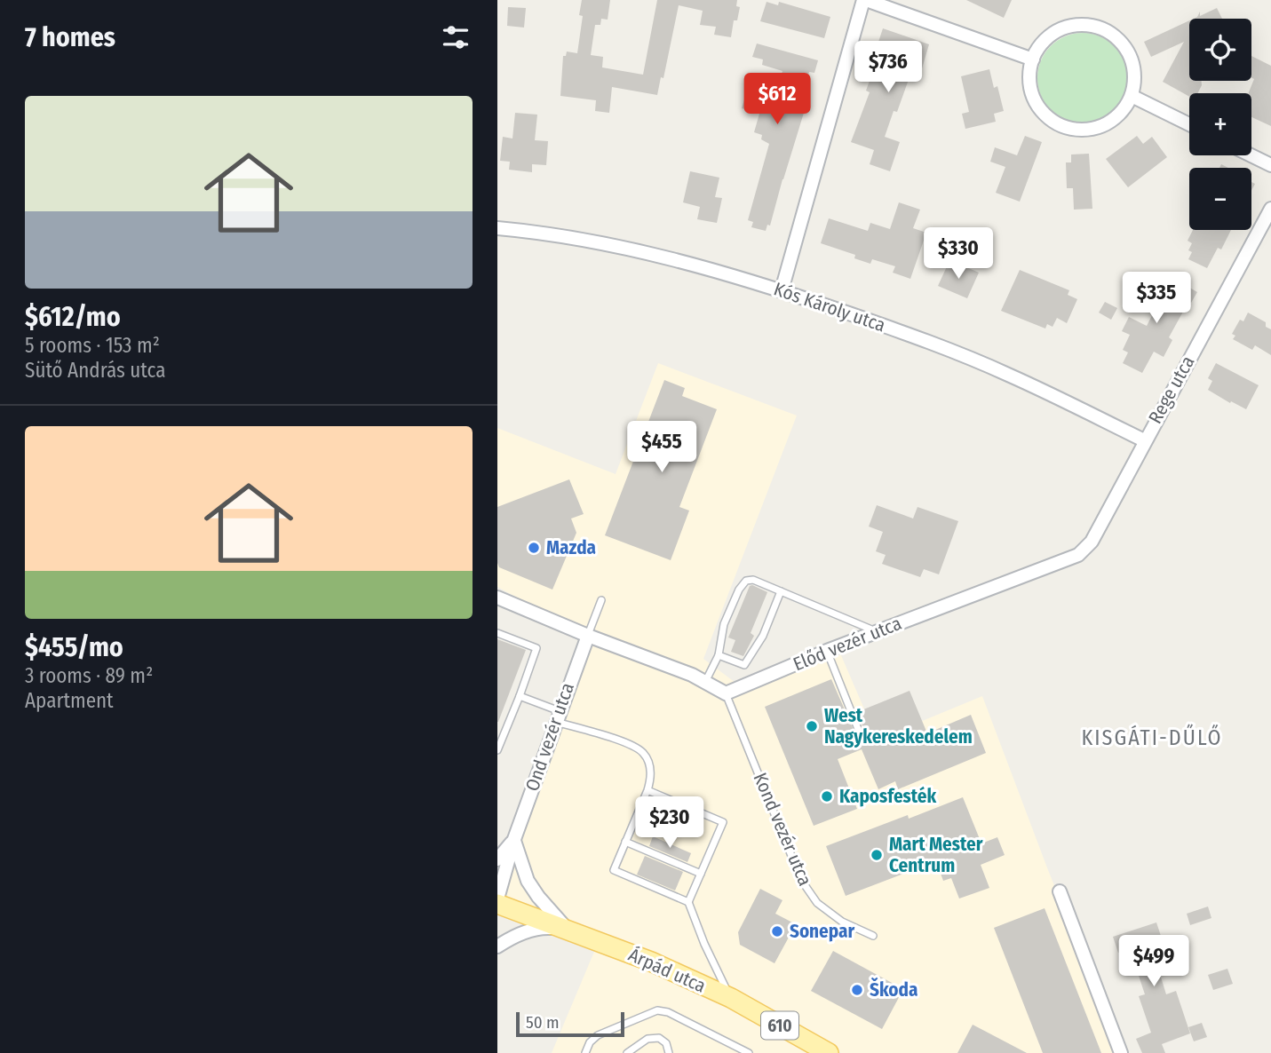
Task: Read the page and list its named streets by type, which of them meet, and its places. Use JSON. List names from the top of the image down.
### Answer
{
  "streets": {
    "main road": ["Árpád utca", "610"],
    "street": [
      "Kós Károly utca",
      "Rege utca",
      "Előd vezér utca",
      "Ond vezér utca"
    ],
    "lane": ["Kond vezér utca"]
  },
  "crossings": [
    ["Kós Károly utca", "Rege utca"],
    ["Kós Károly utca", "Előd vezér utca"],
    ["Rege utca", "Előd vezér utca"],
    ["Előd vezér utca", "Kond vezér utca"]
  ],
  "districts": ["KISGÁTI-DŰLŐ"],
  "places": [
    "Mazda",
    "West Nagykereskedelem",
    "Kaposfesték",
    "Mart Mester Centrum",
    "Sonepar",
    "Škoda"
  ],
  "scale_bar": "50 m",
  "page": {
    "heading": "7 homes",
    "map_buttons": ["+", "−"],
    "price": [
      "$736",
      "$612",
      "$330",
      "$335",
      "$455",
      "$230",
      "$499"
    ],
    "list": [
      {
        "name": "$612/mo",
        "note": "5 rooms · 153 m² · Sütő András utca"
      },
      {
        "name": "$455/mo",
        "note": "3 rooms · 89 m² · Apartment"
      }
    ],
    "scale": "50 m"
  }
}
